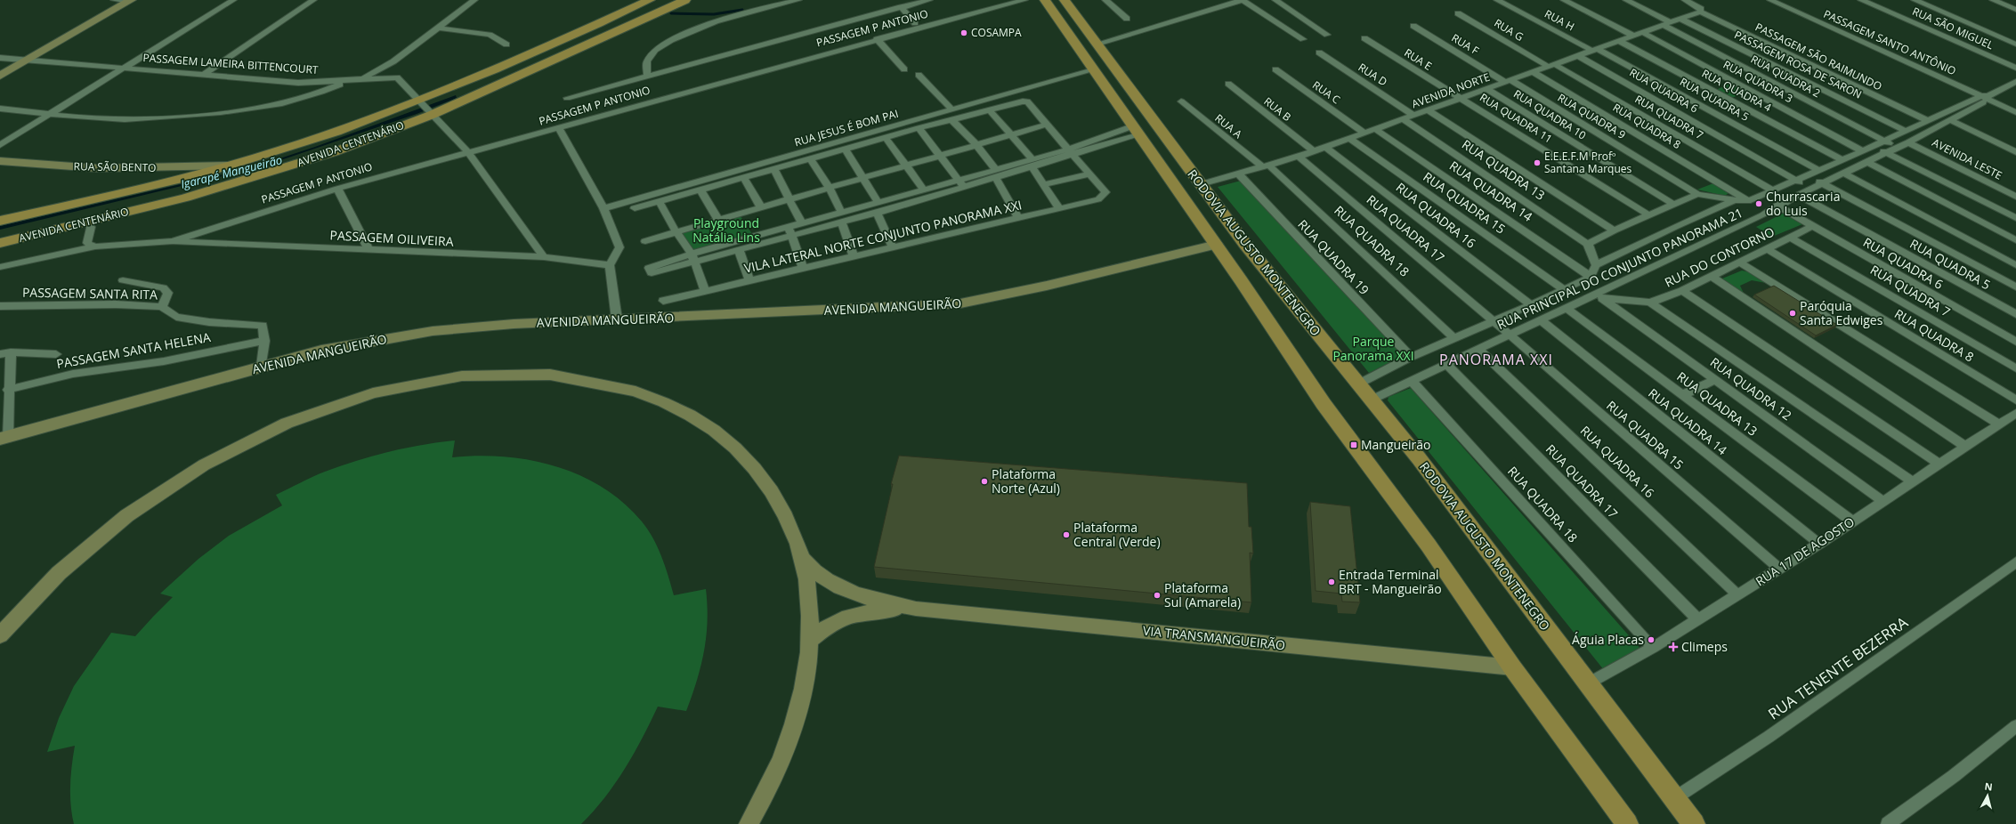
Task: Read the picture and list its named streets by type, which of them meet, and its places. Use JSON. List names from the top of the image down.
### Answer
{
  "streets": {
    "main road": ["AVENIDA CENTENÁRIO", "RODOVIA AUGUSTO MONTENEGRO"],
    "street": [
      "RUA H",
      "PASSAGEM P ANTONIO",
      "RUA SÃO MIGUEL",
      "RUA G",
      "PASSAGEM SANTO ANTÔNIO",
      "RUA F",
      "PASSAGEM SÃO RAIMUNDO",
      "RUA E",
      "PASSAGEM LAMEIRA BITTENCOURT",
      "PASSAGEM ROSA DE SARON",
      "RUA D",
      "RUA QUADRA 2",
      "RUA QUADRA 3",
      "AVENIDA NORTE",
      "RUA QUADRA 6",
      "RUA QUADRA 4",
      "RUA C",
      "RUA QUADRA 5",
      "RUA B",
      "RUA QUADRA 10",
      "RUA QUADRA 9",
      "RUA QUADRA 7",
      "RUA QUADRA 11",
      "RUA A",
      "RUA QUADRA 8",
      "RUA JESUS É BOM PAI",
      "AVENIDA LESTE",
      "RUA SÃO BENTO",
      "RUA QUADRA 13",
      "RUA QUADRA 14",
      "RUA QUADRA 15",
      "RUA QUADRA 16",
      "RUA QUADRA 17",
      "VILA LATERAL NORTE CONJUNTO PANORAMA XXI",
      "PASSAGEM OILIVEIRA",
      "RUA QUADRA 18",
      "RUA QUADRA 19",
      "RUA DO CONTORNO",
      "RUA PRINCIPAL DO CONJUNTO PANORAMA 21",
      "PASSAGEM SANTA RITA",
      "AVENIDA MANGUEIRÃO",
      "PASSAGEM SANTA HELENA",
      "RUA QUADRA 12",
      "RUA 17 DE AGOSTO",
      "VIA TRANSMANGUEIRÃO",
      "RUA TENENTE BEZERRA"
    ]
  },
  "crossings": [
    ["RUA H", "AVENIDA NORTE"],
    ["RUA H", "RUA QUADRA 5"],
    ["PASSAGEM P ANTONIO", "PASSAGEM OILIVEIRA"],
    ["RUA G", "AVENIDA NORTE"],
    ["RUA G", "RUA QUADRA 7"],
    ["PASSAGEM SANTO ANTÔNIO", "RUA PRINCIPAL DO CONJUNTO PANORAMA 21"],
    ["RUA F", "AVENIDA NORTE"],
    ["RUA F", "RUA QUADRA 9"],
    ["PASSAGEM SÃO RAIMUNDO", "AVENIDA NORTE"],
    ["PASSAGEM SÃO RAIMUNDO", "RUA PRINCIPAL DO CONJUNTO PANORAMA 21"],
    ["RUA E", "AVENIDA NORTE"],
    ["RUA E", "RUA QUADRA 11"],
    ["PASSAGEM ROSA DE SARON", "AVENIDA NORTE"],
    ["PASSAGEM ROSA DE SARON", "RUA PRINCIPAL DO CONJUNTO PANORAMA 21"],
    ["RUA D", "AVENIDA NORTE"],
    ["RUA QUADRA 2", "AVENIDA NORTE"],
    ["RUA QUADRA 2", "RUA PRINCIPAL DO CONJUNTO PANORAMA 21"],
    ["RUA QUADRA 3", "AVENIDA NORTE"],
    ["RUA QUADRA 3", "RUA PRINCIPAL DO CONJUNTO PANORAMA 21"],
    ["AVENIDA NORTE", "RUA QUADRA 6"],
    ["AVENIDA NORTE", "RUA QUADRA 4"],
    ["AVENIDA NORTE", "RUA C"],
    ["AVENIDA NORTE", "RUA QUADRA 5"],
    ["AVENIDA NORTE", "RUA B"],
    ["AVENIDA NORTE", "RUA QUADRA 10"],
    ["AVENIDA NORTE", "RUA QUADRA 9"],
    ["AVENIDA NORTE", "RUA QUADRA 7"],
    ["AVENIDA NORTE", "RUA QUADRA 11"],
    ["AVENIDA NORTE", "RUA A"],
    ["AVENIDA NORTE", "RUA QUADRA 8"],
    ["AVENIDA NORTE", "RUA QUADRA 13"],
    ["AVENIDA NORTE", "RUA QUADRA 14"],
    ["AVENIDA NORTE", "RUA QUADRA 15"],
    ["AVENIDA NORTE", "RUA QUADRA 16"],
    ["AVENIDA NORTE", "RUA QUADRA 17"],
    ["AVENIDA NORTE", "RUA QUADRA 18"],
    ["AVENIDA NORTE", "RODOVIA AUGUSTO MONTENEGRO"],
    ["AVENIDA NORTE", "RUA QUADRA 19"],
    ["RUA QUADRA 6", "RUA DO CONTORNO"],
    ["RUA QUADRA 6", "RUA PRINCIPAL DO CONJUNTO PANORAMA 21"],
    ["RUA QUADRA 4", "RUA PRINCIPAL DO CONJUNTO PANORAMA 21"],
    ["RUA QUADRA 5", "RUA PRINCIPAL DO CONJUNTO PANORAMA 21"],
    ["RUA QUADRA 7", "RUA DO CONTORNO"],
    ["RUA QUADRA 7", "RUA PRINCIPAL DO CONJUNTO PANORAMA 21"],
    ["RUA A", "RUA QUADRA 18"],
    ["RUA QUADRA 8", "RUA DO CONTORNO"],
    ["RUA QUADRA 8", "RUA PRINCIPAL DO CONJUNTO PANORAMA 21"],
    ["RUA JESUS É BOM PAI", "RODOVIA AUGUSTO MONTENEGRO"],
    ["AVENIDA CENTENÁRIO", "RUA SÃO BENTO"],
    ["AVENIDA LESTE", "RUA PRINCIPAL DO CONJUNTO PANORAMA 21"],
    ["RUA QUADRA 13", "RUA PRINCIPAL DO CONJUNTO PANORAMA 21"],
    ["RUA QUADRA 13", "RUA 17 DE AGOSTO"],
    ["RUA QUADRA 14", "RUA PRINCIPAL DO CONJUNTO PANORAMA 21"],
    ["RUA QUADRA 14", "RUA 17 DE AGOSTO"],
    ["RUA QUADRA 15", "RUA QUADRA 17"],
    ["RUA QUADRA 15", "RUA PRINCIPAL DO CONJUNTO PANORAMA 21"],
    ["RUA QUADRA 15", "RUA 17 DE AGOSTO"],
    ["RUA QUADRA 16", "RUA PRINCIPAL DO CONJUNTO PANORAMA 21"],
    ["RUA QUADRA 16", "RUA 17 DE AGOSTO"],
    ["RUA QUADRA 17", "RUA PRINCIPAL DO CONJUNTO PANORAMA 21"],
    ["RUA QUADRA 17", "RUA 17 DE AGOSTO"],
    ["RUA QUADRA 18", "RUA PRINCIPAL DO CONJUNTO PANORAMA 21"],
    ["RUA QUADRA 18", "RUA 17 DE AGOSTO"],
    ["RODOVIA AUGUSTO MONTENEGRO", "RUA PRINCIPAL DO CONJUNTO PANORAMA 21"],
    ["RODOVIA AUGUSTO MONTENEGRO", "AVENIDA MANGUEIRÃO"],
    ["RODOVIA AUGUSTO MONTENEGRO", "RUA 17 DE AGOSTO"],
    ["RODOVIA AUGUSTO MONTENEGRO", "VIA TRANSMANGUEIRÃO"],
    ["RODOVIA AUGUSTO MONTENEGRO", "RUA TENENTE BEZERRA"],
    ["RUA QUADRA 19", "RUA PRINCIPAL DO CONJUNTO PANORAMA 21"],
    ["RUA DO CONTORNO", "RUA PRINCIPAL DO CONJUNTO PANORAMA 21"],
    ["RUA DO CONTORNO", "RUA QUADRA 12"],
    ["RUA PRINCIPAL DO CONJUNTO PANORAMA 21", "RUA QUADRA 12"],
    ["PASSAGEM SANTA RITA", "AVENIDA MANGUEIRÃO"],
    ["PASSAGEM SANTA RITA", "PASSAGEM SANTA HELENA"],
    ["RUA QUADRA 12", "RUA 17 DE AGOSTO"]
  ],
  "districts": ["PANORAMA XXI"],
  "water": ["Igarapé Mangueirão"],
  "parks": ["Playground Natália Lins", "Parque Panorama XXI"],
  "places": {
    "other": [
      "COSAMPA",
      "E.E.E.F.M Profº Santana Marques",
      "Churrascaria do Luis",
      "Paróquia Santa Edwiges",
      "Plataforma Norte (Azul)",
      "Plataforma Central (Verde)",
      "Entrada Terminal BRT - Mangueirão",
      "Plataforma Sul (Amarela)",
      "Águia Placas"
    ],
    "transit": ["Mangueirão"],
    "health": ["Climeps"]
  },
  "north": "top"
}
